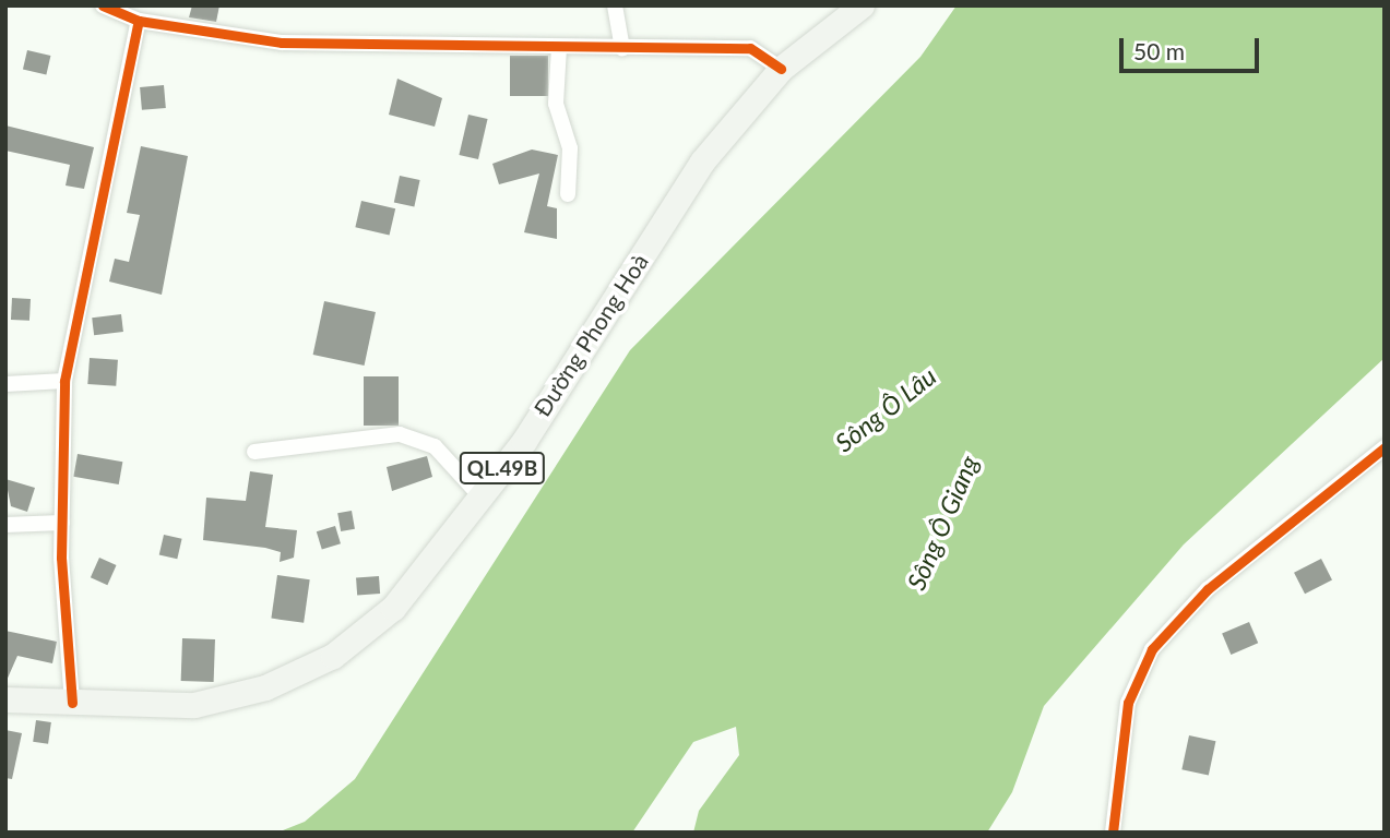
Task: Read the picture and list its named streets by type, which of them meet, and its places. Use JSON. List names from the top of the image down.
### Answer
{
  "streets": {
    "main road": ["Đường Phong Hoà", "QL.49B"]
  },
  "water": ["Sông Ô Lâu", "Sông Ô Giang"],
  "scale_bar": "50 m"
}
